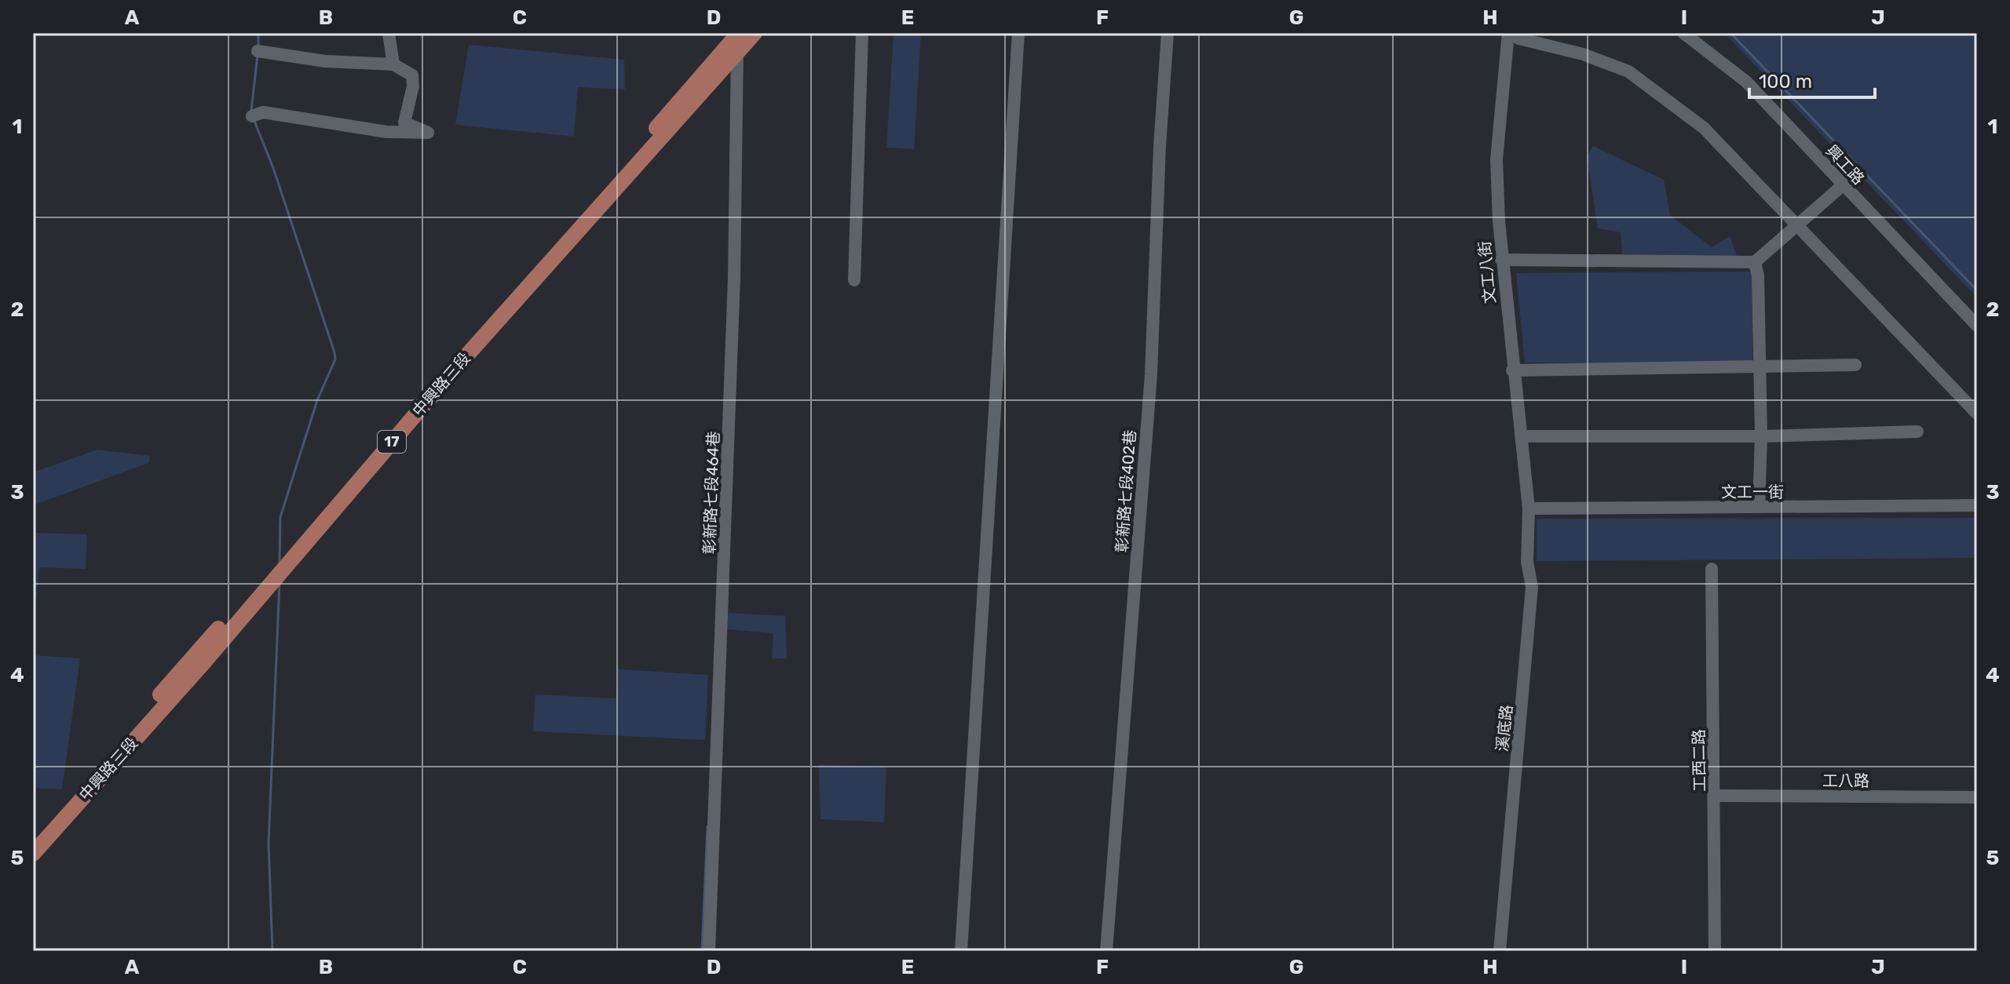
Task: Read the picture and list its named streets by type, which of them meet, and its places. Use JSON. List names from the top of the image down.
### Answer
{
  "streets": {
    "main road": ["中興路三段", "17"],
    "street": [
      "興工路",
      "文工八街",
      "彰新路七段402巷",
      "文工一街",
      "彰新路七段464巷",
      "溪底路",
      "工西二路",
      "工八路"
    ]
  },
  "crossings": [
    ["文工八街", "文工一街"],
    ["文工八街", "溪底路"],
    ["中興路三段", "彰新路七段464巷"],
    ["文工一街", "溪底路"],
    ["工西二路", "工八路"]
  ],
  "scale_bar": "100 m",
  "grid": {
    "columns": [
      "A",
      "B",
      "C",
      "D",
      "E",
      "F",
      "G",
      "H",
      "I",
      "J"
    ],
    "rows": [
      "1",
      "2",
      "3",
      "4",
      "5"
    ]
  }
}
